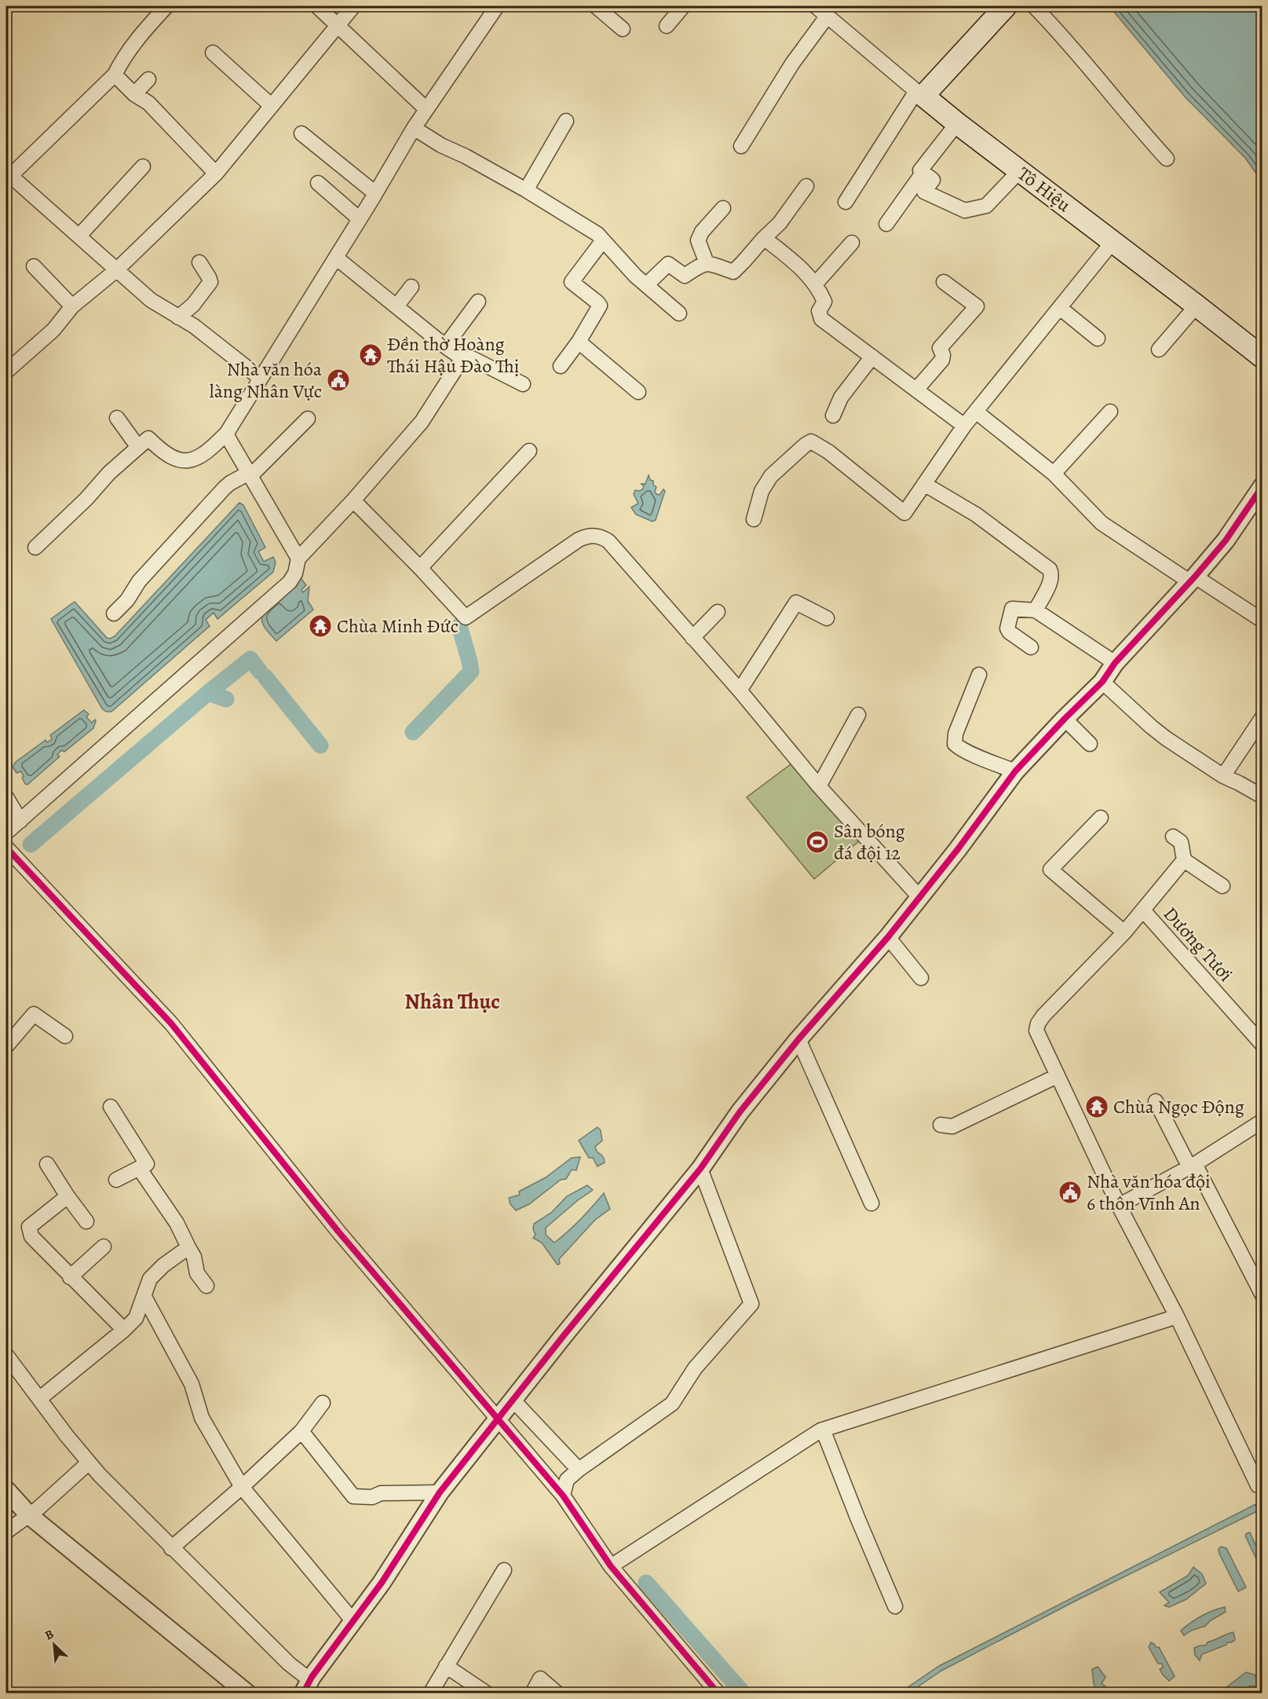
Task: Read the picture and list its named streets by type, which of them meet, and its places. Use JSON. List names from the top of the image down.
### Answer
{
  "streets": {
    "main road": ["Tô Hiệu"],
    "street": ["Dương Tươi"]
  },
  "districts": ["Nhân Thục"],
  "places": {
    "temple": ["Đền thờ Hoàng Thái Hậu Đào Thị", "Chùa Minh Đức", "Chùa Ngọc Động"],
    "public building": ["Nhà văn hóa làng Nhân Vực", "Nhà văn hóa đội 6 thôn Vĩnh An"],
    "sports": ["Sân bóng đá đội 12"]
  },
  "north": "top left"
}
